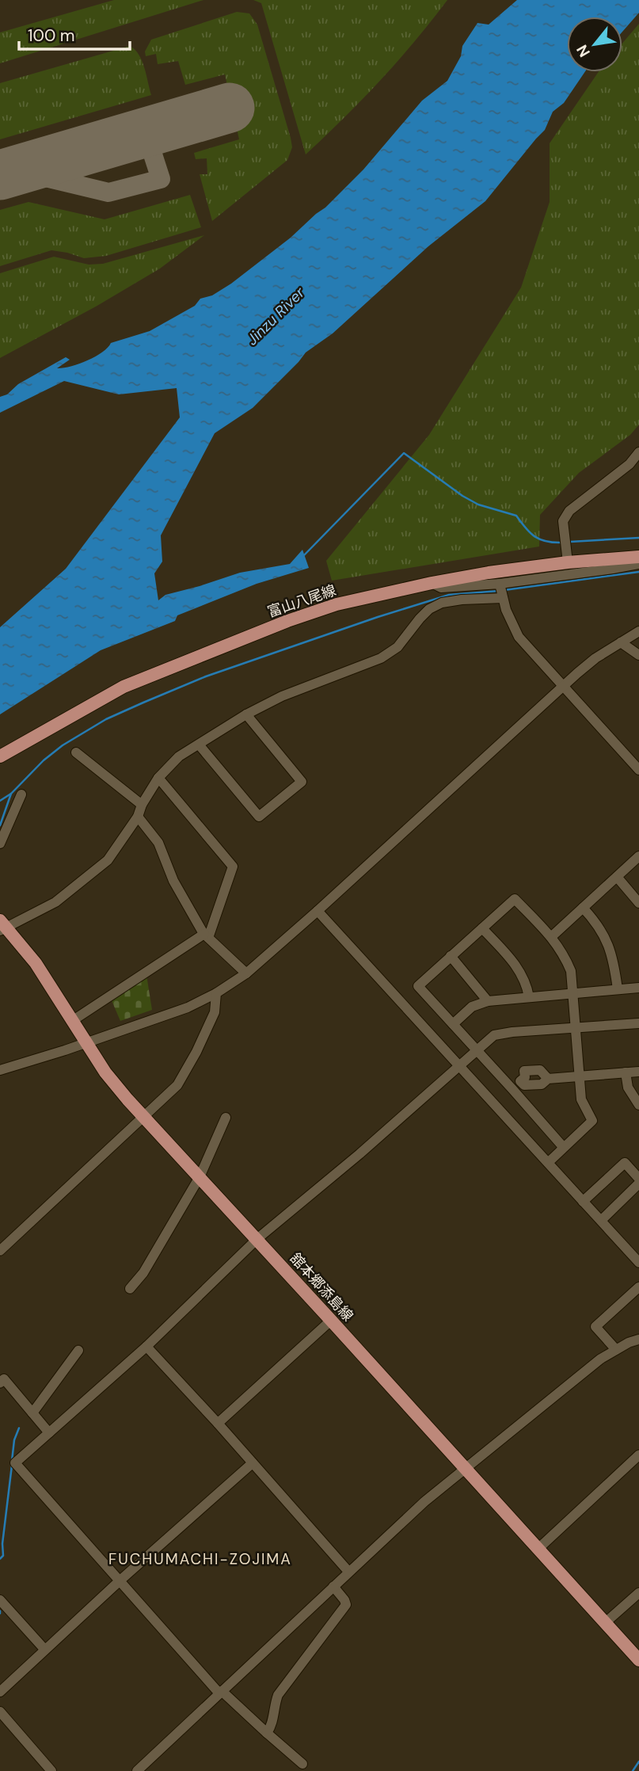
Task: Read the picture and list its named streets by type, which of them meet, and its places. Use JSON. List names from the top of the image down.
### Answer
{
  "streets": {
    "main road": ["富山八尾線", "舘本郷添島線"]
  },
  "districts": ["FUCHUMACHI-ZOJIMA"],
  "water": ["Jinzu River"],
  "scale_bar": "100 m",
  "north": "bottom left"
}
